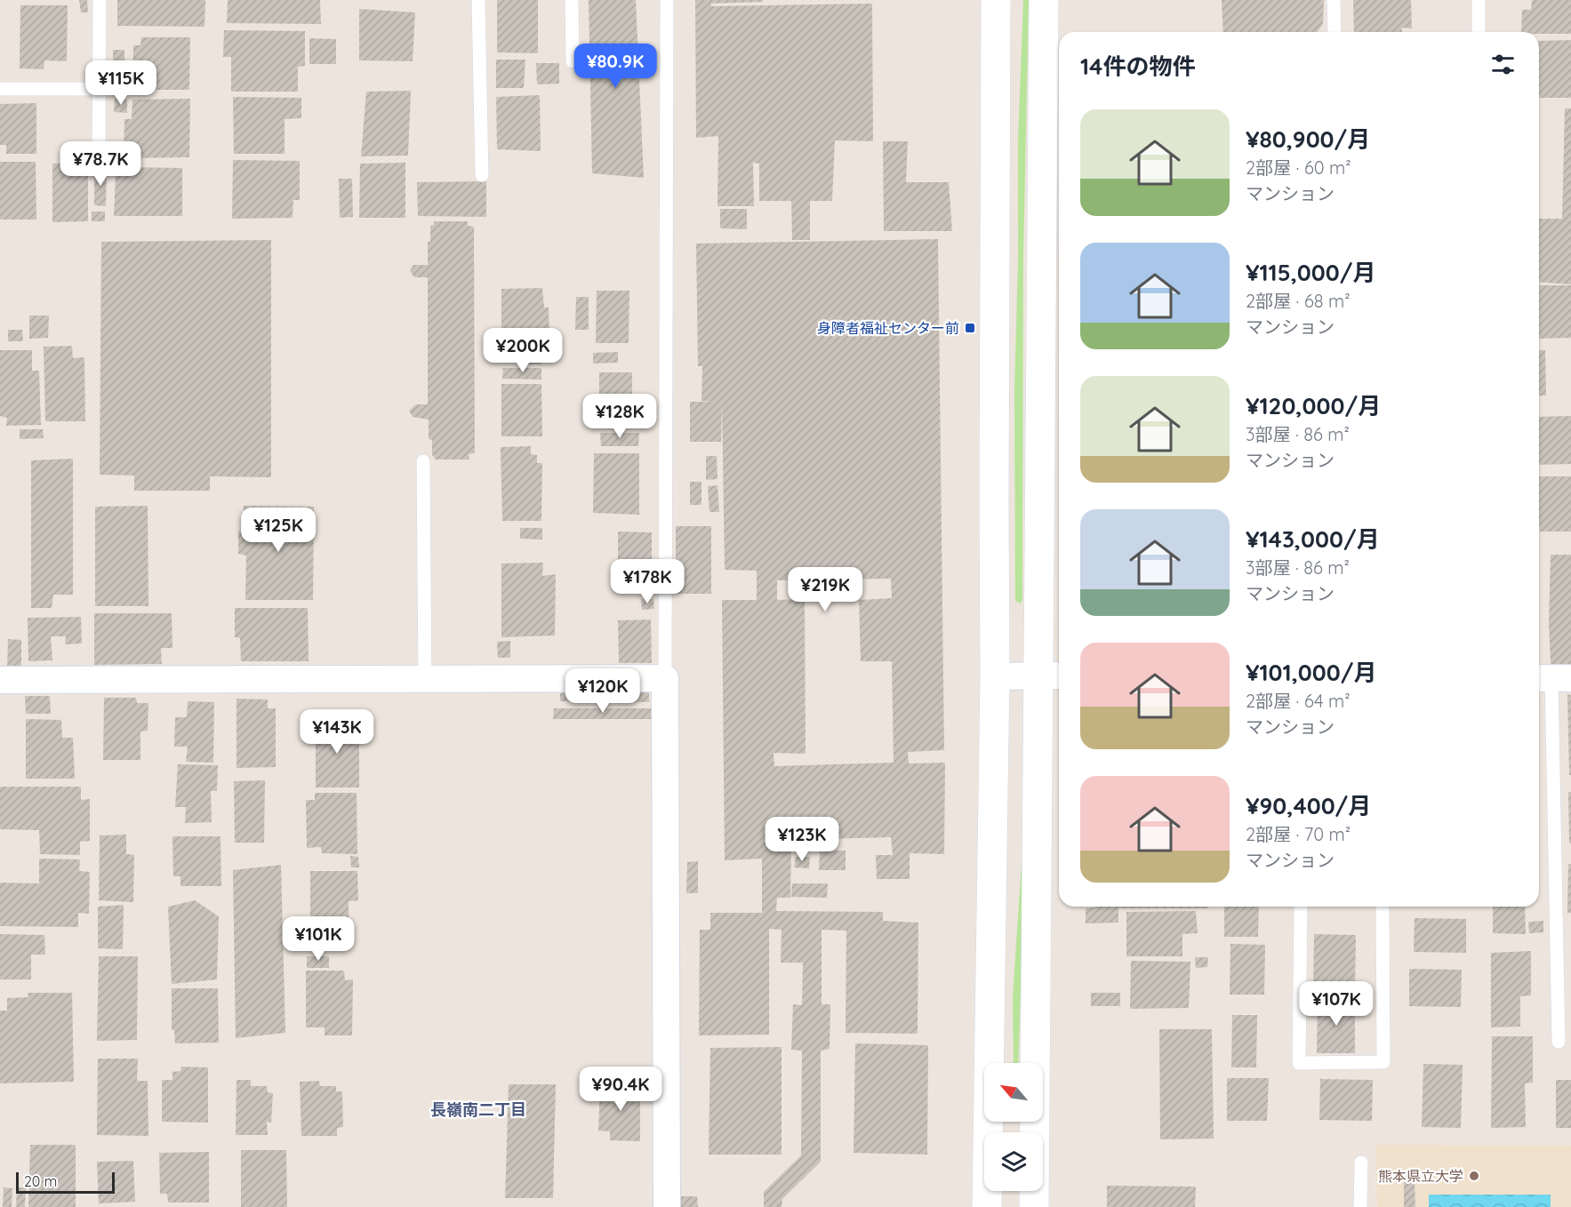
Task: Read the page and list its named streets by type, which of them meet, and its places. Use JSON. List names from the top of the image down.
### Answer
{
  "districts": ["長嶺南二丁目"],
  "places": {
    "transit": ["身障者福祉センター前"],
    "other": ["熊本県立大学"]
  },
  "scale_bar": "20 m",
  "north": "top left",
  "page": {
    "heading": "14件の物件",
    "price": [
      "¥80.9K",
      "¥115K",
      "¥78.7K",
      "¥200K",
      "¥128K",
      "¥125K",
      "¥178K",
      "¥219K",
      "¥120K",
      "¥143K",
      "¥123K",
      "¥101K",
      "¥107K",
      "¥90.4K"
    ],
    "list": [
      {
        "name": "¥80,900/月",
        "note": "2部屋 · 60 m² · マンション"
      },
      {
        "name": "¥115,000/月",
        "note": "2部屋 · 68 m² · マンション"
      },
      {
        "name": "¥120,000/月",
        "note": "3部屋 · 86 m² · マンション"
      },
      {
        "name": "¥143,000/月",
        "note": "3部屋 · 86 m² · マンション"
      },
      {
        "name": "¥101,000/月",
        "note": "2部屋 · 64 m² · マンション"
      },
      {
        "name": "¥90,400/月",
        "note": "2部屋 · 70 m² · マンション"
      }
    ],
    "scale": "20 m"
  }
}
